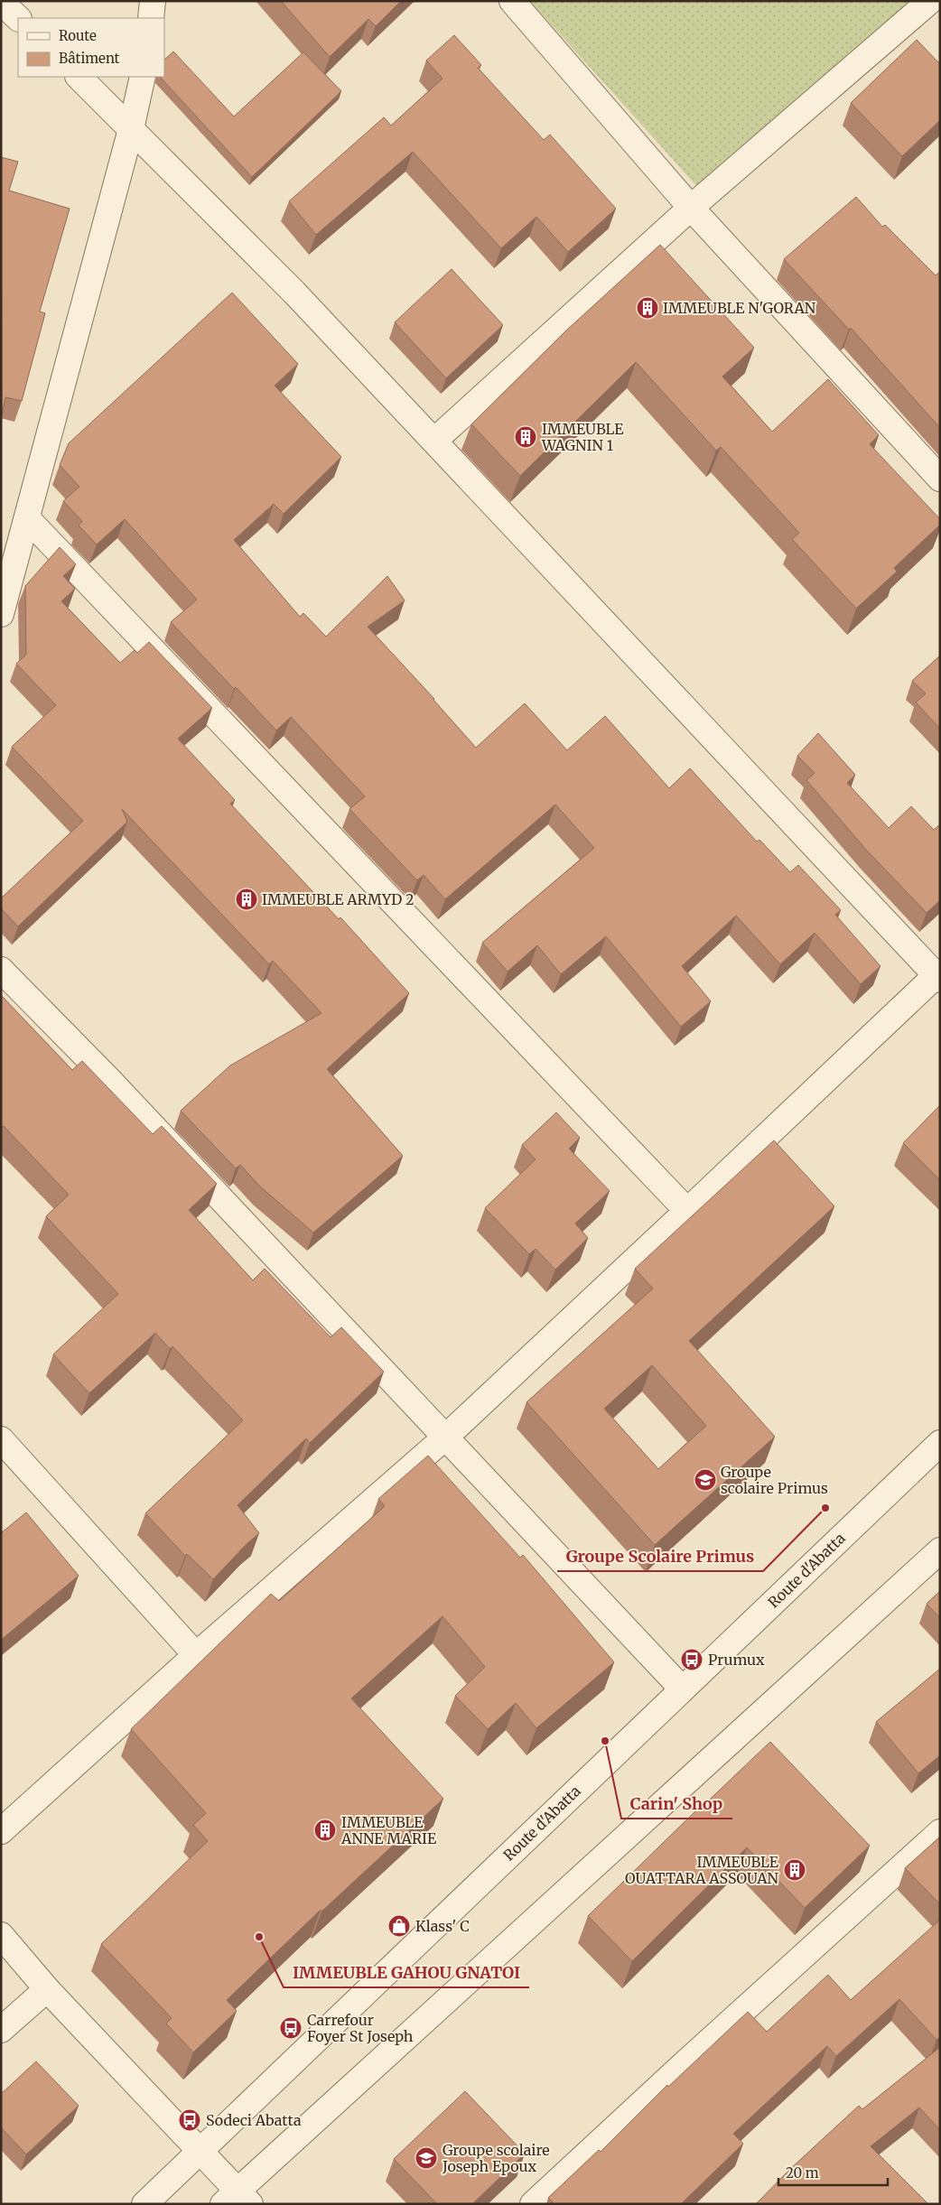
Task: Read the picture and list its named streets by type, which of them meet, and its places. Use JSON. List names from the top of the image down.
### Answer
{
  "streets": {
    "street": ["Route d'Abatta"]
  },
  "places": {
    "building": [
      "IMMEUBLE N'GORAN",
      "IMMEUBLE WAGNIN 1",
      "IMMEUBLE ARMYD 2",
      "IMMEUBLE ANNE MARIE",
      "IMMEUBLE OUATTARA ASSOUAN"
    ],
    "school or university": ["Groupe scolaire Primus", "Groupe scolaire Joseph Epoux"],
    "other": ["Groupe Scolaire Primus", "Carin' Shop", "IMMEUBLE GAHOU GNATOI"],
    "bus stop": ["Prumux", "Carrefour Foyer St Joseph", "Sodeci Abatta"],
    "shop": ["Klass' C"]
  },
  "legend": ["Route", "Bâtiment"],
  "scale_bar": "20 m"
}
